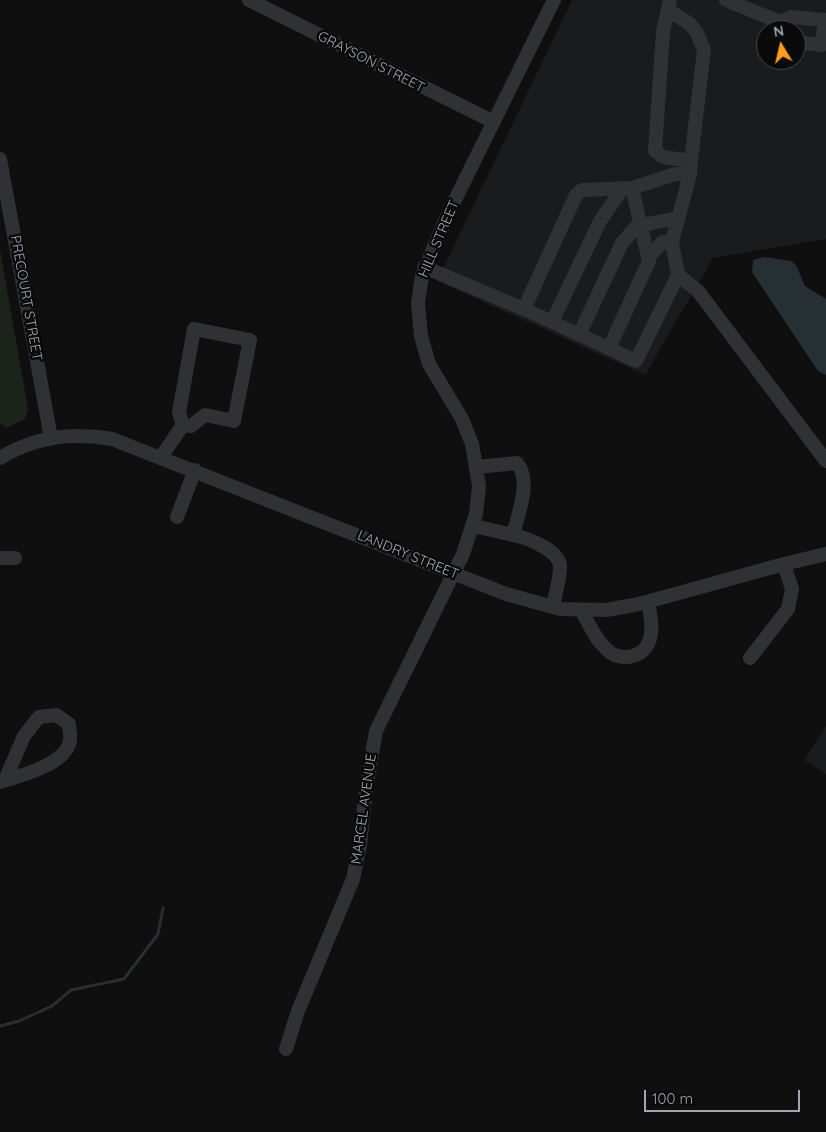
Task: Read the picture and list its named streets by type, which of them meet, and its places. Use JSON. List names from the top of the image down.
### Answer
{
  "streets": {
    "street": [
      "GRAYSON STREET",
      "HILL STREET",
      "PRECOURT STREET",
      "LANDRY STREET",
      "MARCEL AVENUE"
    ]
  },
  "crossings": [
    ["GRAYSON STREET", "HILL STREET"],
    ["HILL STREET", "LANDRY STREET"],
    ["HILL STREET", "MARCEL AVENUE"],
    ["PRECOURT STREET", "LANDRY STREET"],
    ["LANDRY STREET", "MARCEL AVENUE"]
  ],
  "scale_bar": "100 m",
  "north": "top"
}
